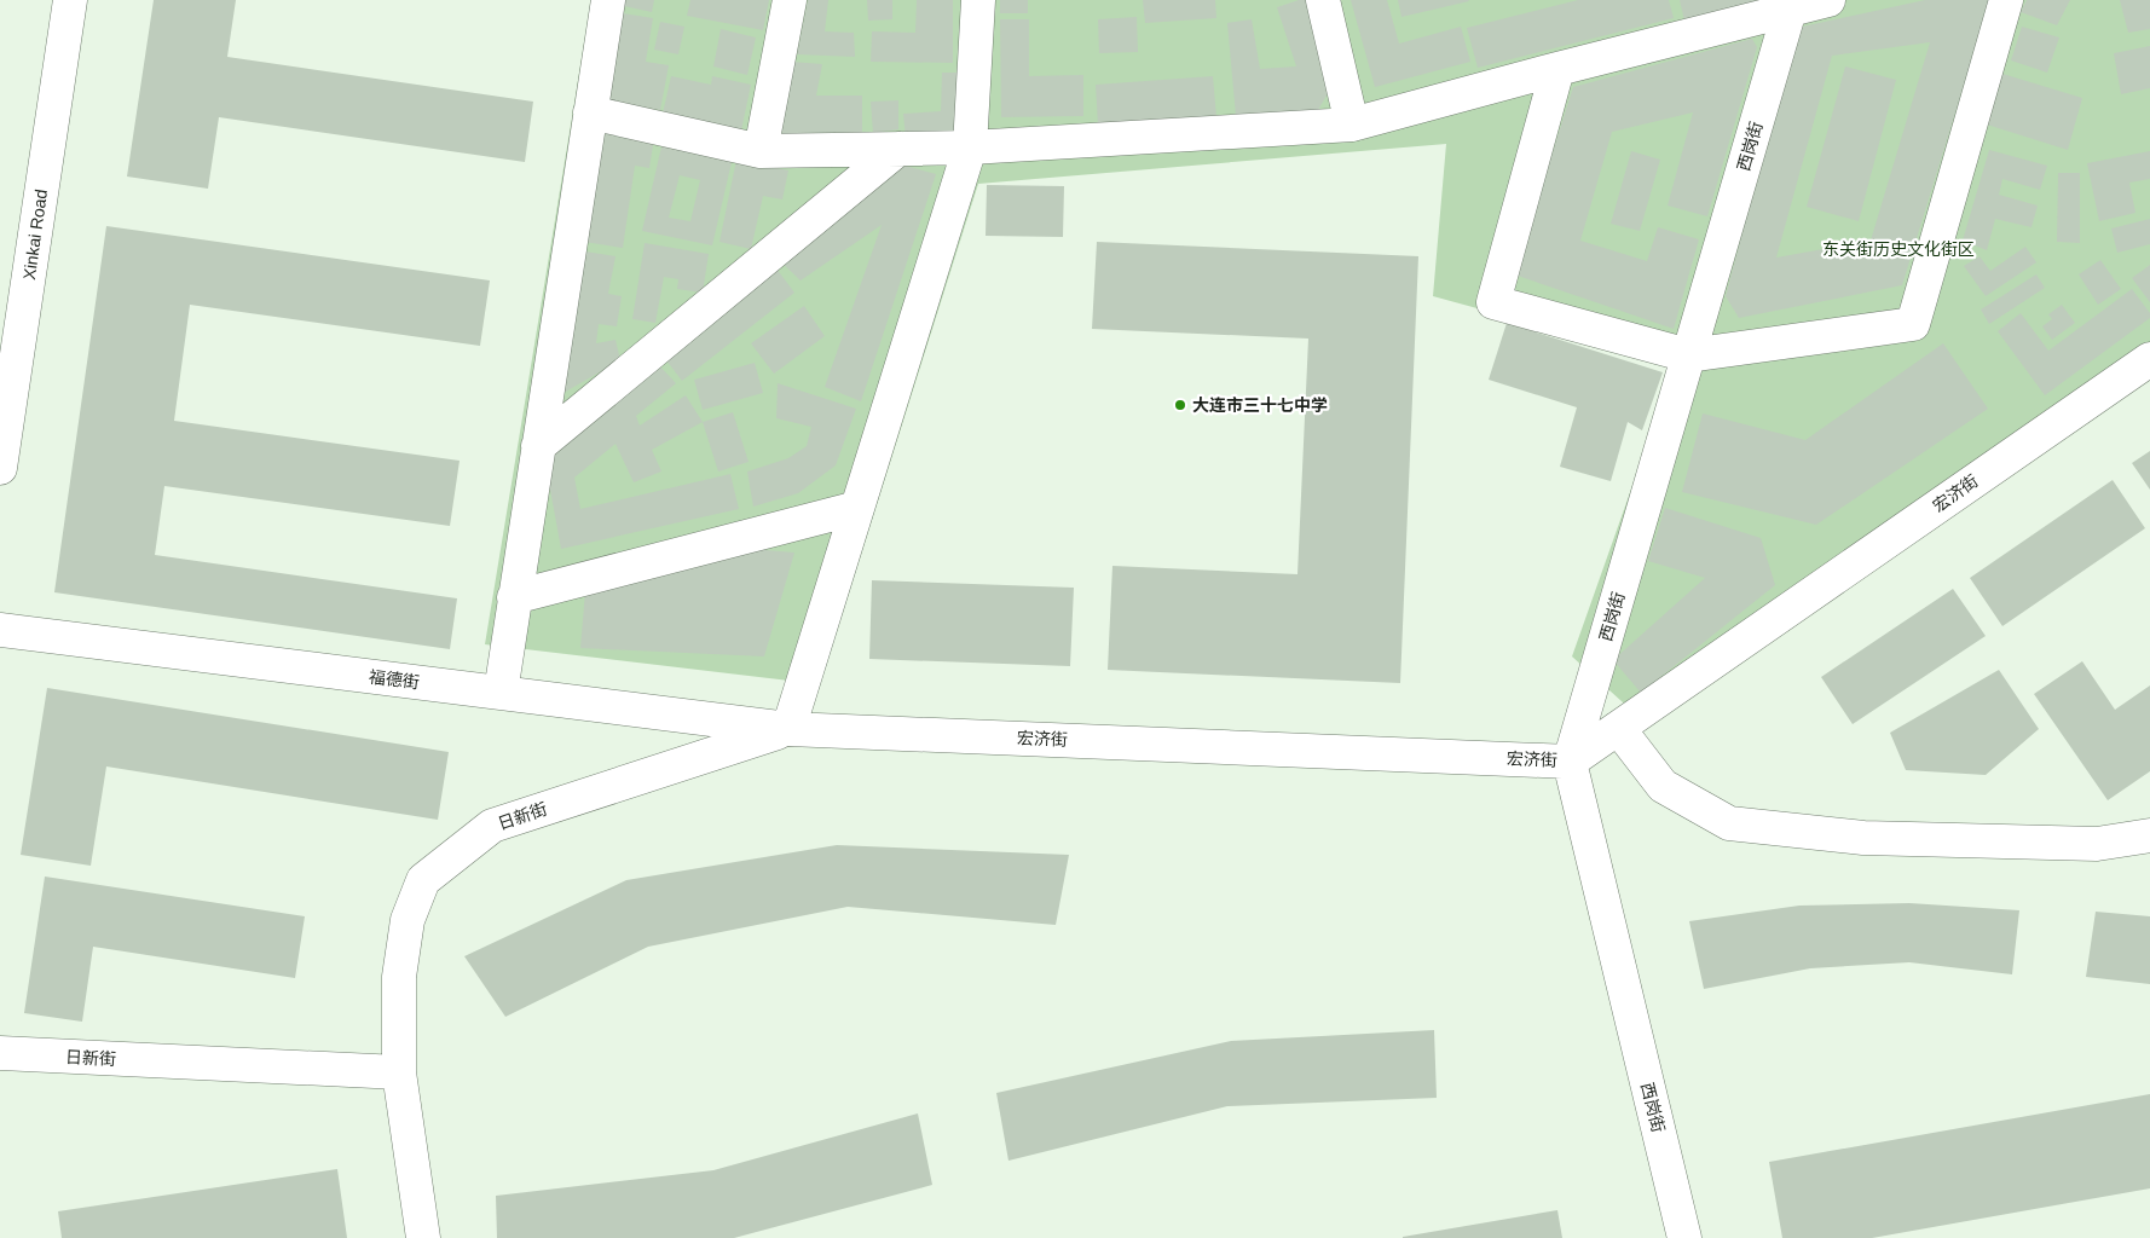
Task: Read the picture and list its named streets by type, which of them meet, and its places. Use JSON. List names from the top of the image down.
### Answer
{
  "streets": {
    "street": [
      "西岗街",
      "Xinkai Road",
      "宏济街",
      "福德街",
      "日新街"
    ]
  },
  "crossings": [
    ["西岗街", "宏济街"],
    ["宏济街", "福德街"],
    ["宏济街", "日新街"],
    ["福德街", "日新街"]
  ],
  "parks": ["东关街历史文化街区"],
  "places": ["大连市三十七中学"]
}
